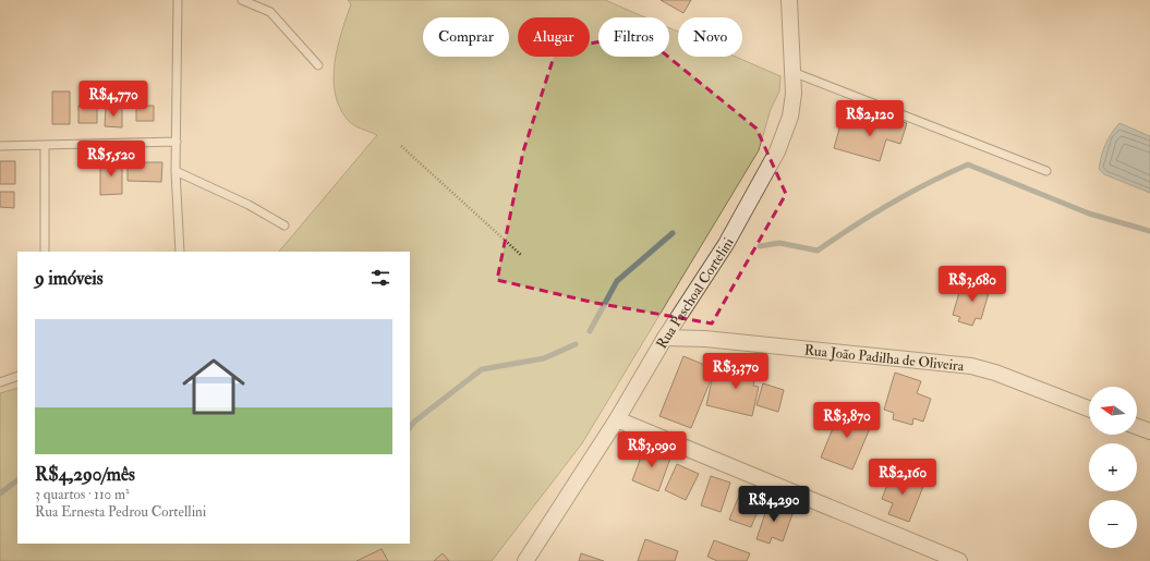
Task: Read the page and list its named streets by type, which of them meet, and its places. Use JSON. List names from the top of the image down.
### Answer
{
  "streets": {
    "street": ["Rua Paschoal Cortelini", "Rua João Padilha de Oliveira"]
  },
  "crossings": [
    ["Rua Paschoal Cortelini", "Rua João Padilha de Oliveira"]
  ],
  "north": "left",
  "page": {
    "chip": [
      "Comprar",
      "Alugar",
      "Filtros",
      "Novo"
    ],
    "price": [
      "R$4,770",
      "R$2,120",
      "R$5,520",
      "R$3,680",
      "R$3,370",
      "R$3,870",
      "R$3,090",
      "R$2,160",
      "R$4,290"
    ],
    "heading": "9 imóveis",
    "list": [
      {
        "name": "R$4,290/mês",
        "note": "3 quartos · 110 m² · Rua Ernesta Pedrou Cortellini"
      }
    ],
    "map_buttons": ["+", "−"]
  }
}
